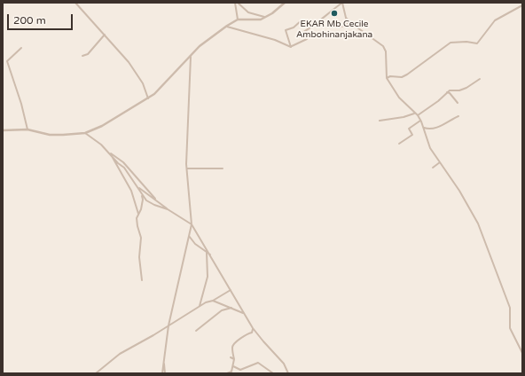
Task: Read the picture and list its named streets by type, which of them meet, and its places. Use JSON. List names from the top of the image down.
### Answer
{
  "places": ["EKAR Mb Cecile Ambohinanjakana"],
  "scale_bar": "200 m"
}
